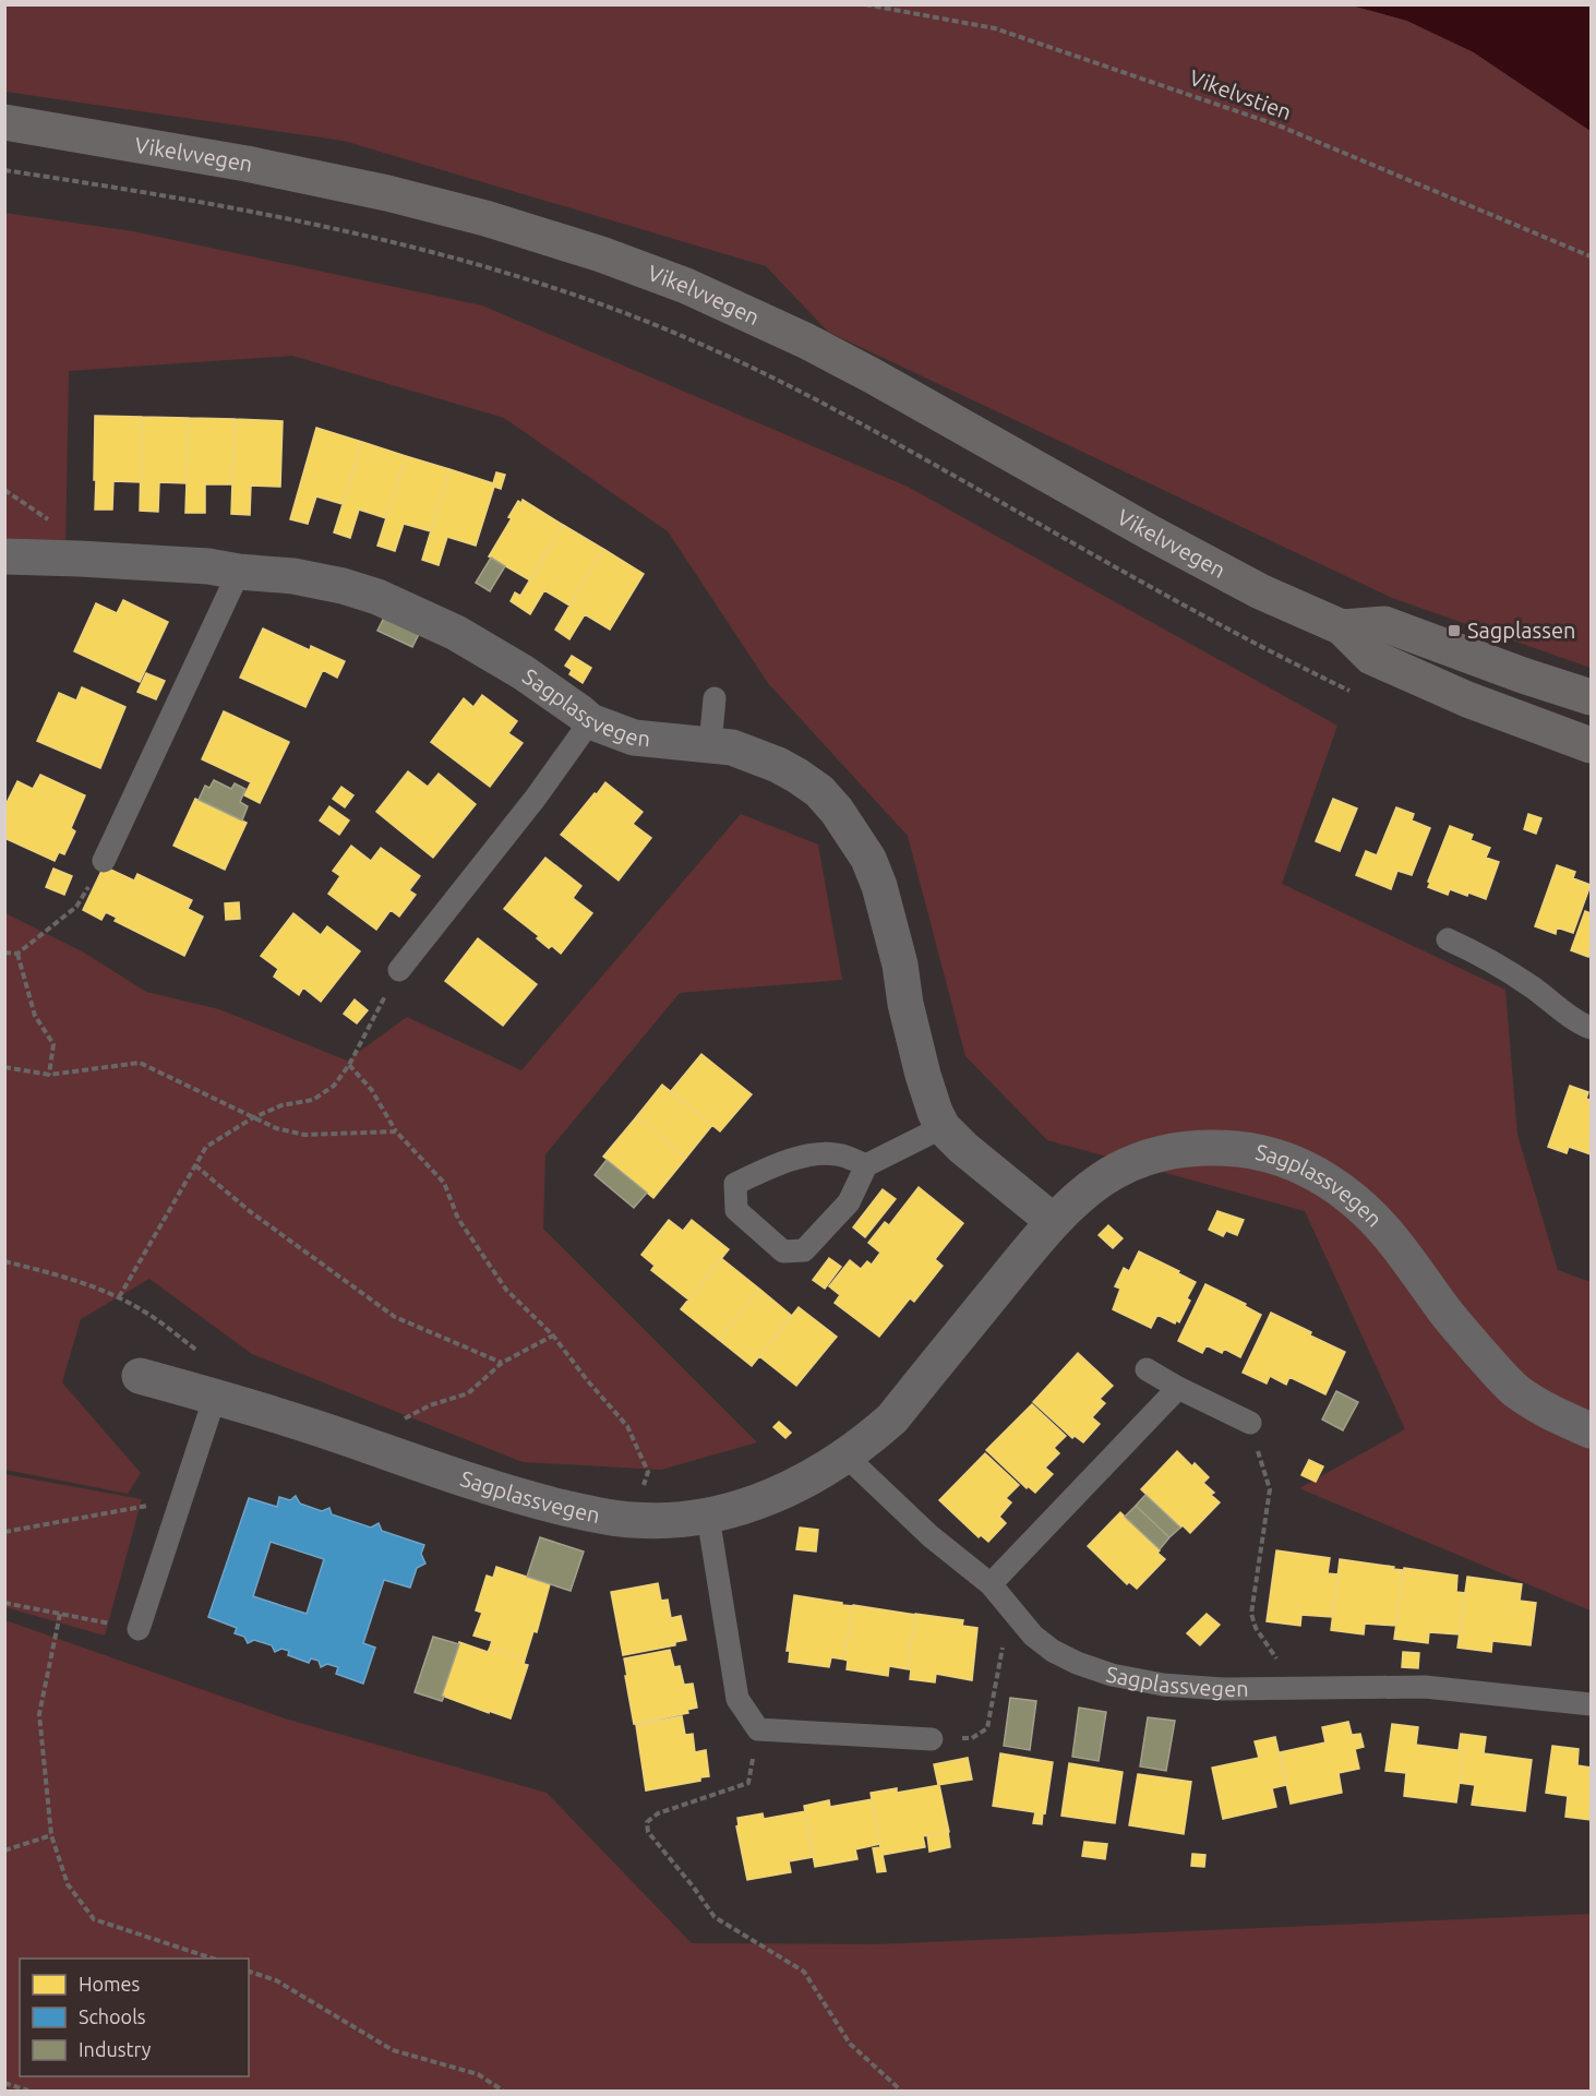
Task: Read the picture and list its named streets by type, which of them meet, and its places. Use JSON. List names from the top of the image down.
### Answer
{
  "streets": {
    "street": ["Vikelvvegen", "Sagplassvegen"],
    "path": ["Vikelvstien"]
  },
  "places": {
    "transit": ["Sagplassen"]
  },
  "legend": ["Homes", "Schools", "Industry"]
}
